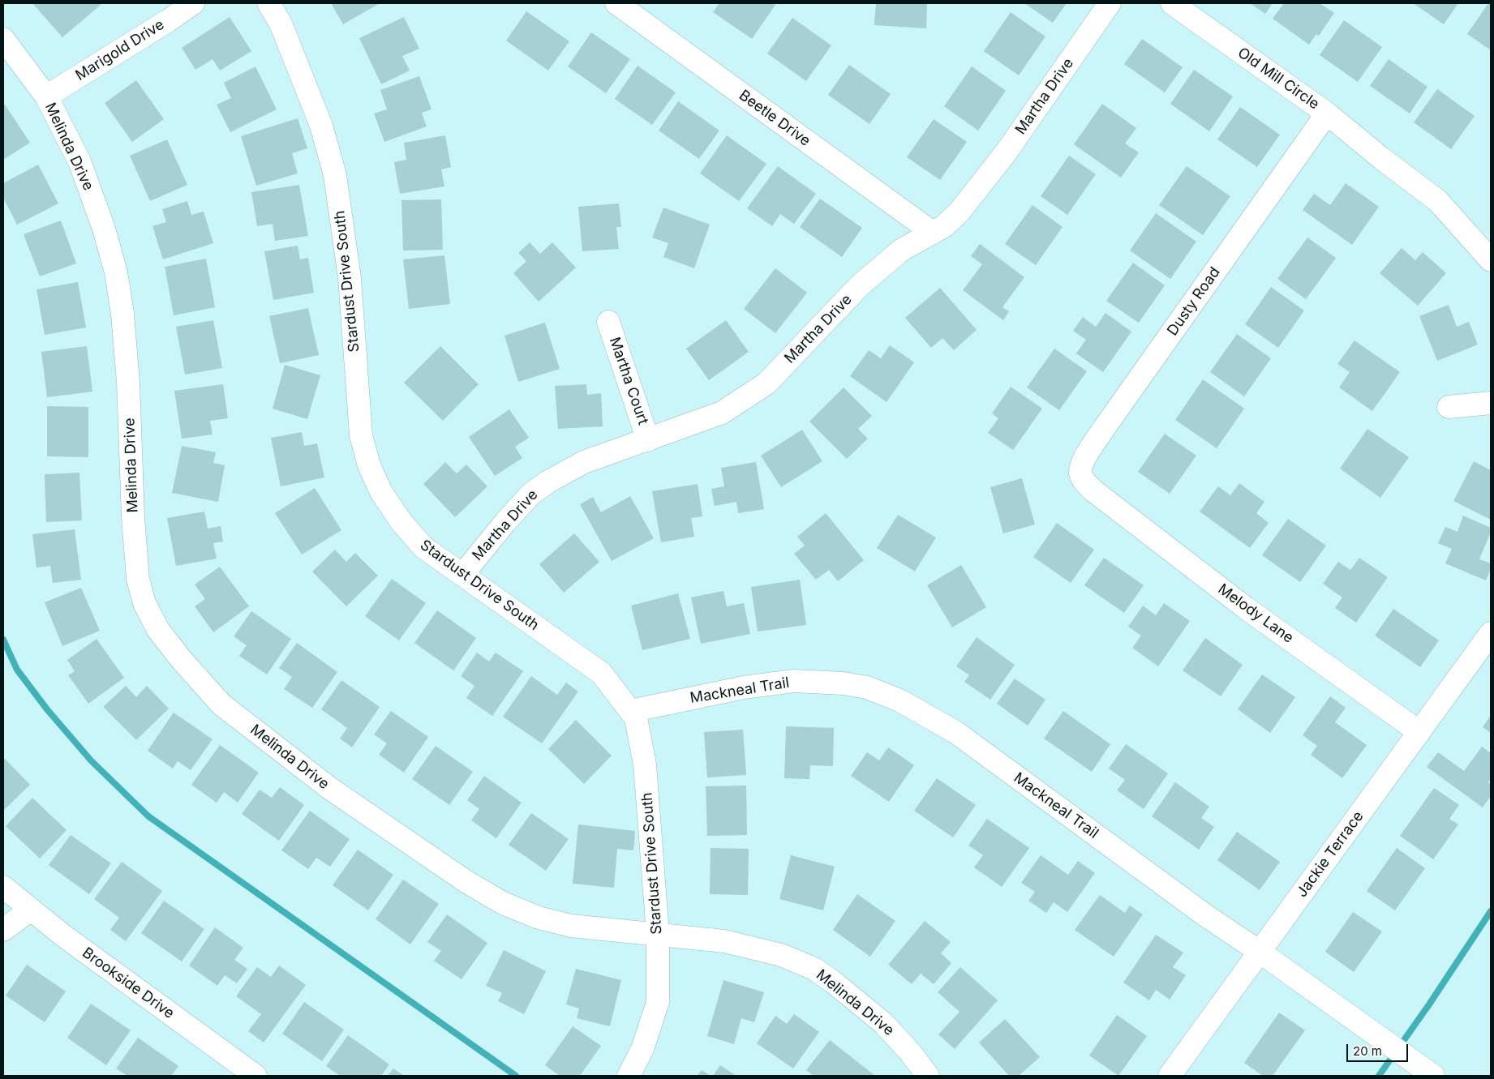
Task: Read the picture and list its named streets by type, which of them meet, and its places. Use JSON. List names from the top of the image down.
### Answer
{
  "streets": {
    "street": [
      "Marigold Drive",
      "Old Mill Circle",
      "Martha Drive",
      "Beetle Drive",
      "Melinda Drive",
      "Stardust Drive South",
      "Dusty Road",
      "Martha Court",
      "Melody Lane",
      "Mackneal Trail",
      "Jackie Terrace",
      "Brookside Drive"
    ]
  },
  "crossings": [
    ["Marigold Drive", "Melinda Drive"],
    ["Old Mill Circle", "Dusty Road"],
    ["Martha Drive", "Beetle Drive"],
    ["Martha Drive", "Stardust Drive South"],
    ["Martha Drive", "Martha Court"],
    ["Melinda Drive", "Stardust Drive South"],
    ["Stardust Drive South", "Mackneal Trail"],
    ["Dusty Road", "Melody Lane"],
    ["Melody Lane", "Jackie Terrace"],
    ["Mackneal Trail", "Jackie Terrace"]
  ],
  "scale_bar": "20 m"
}
